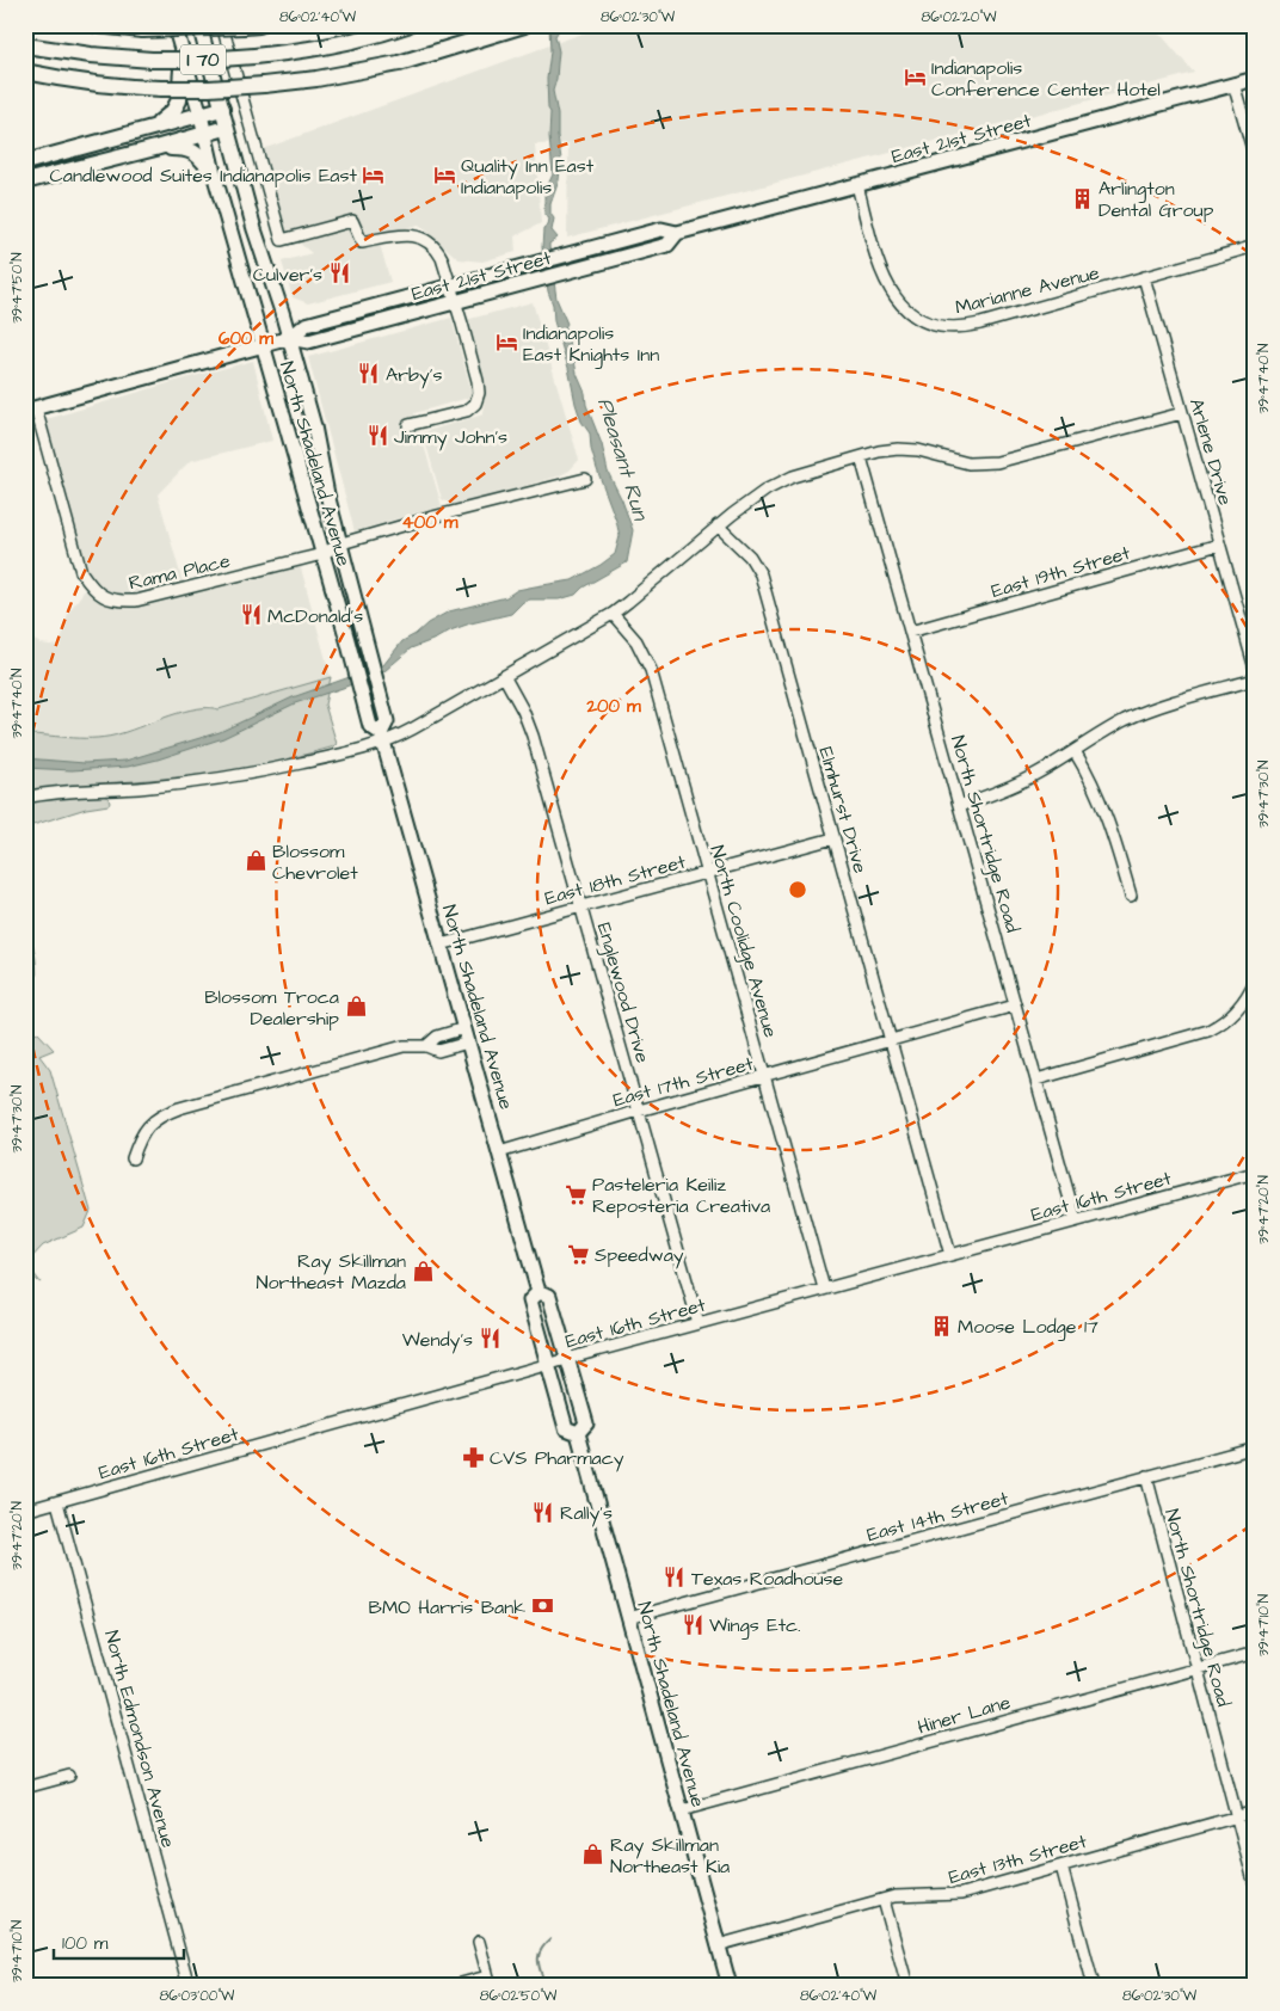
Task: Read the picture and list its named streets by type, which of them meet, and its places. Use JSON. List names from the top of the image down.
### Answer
{
  "streets": {
    "highway": ["I 70"],
    "main road": ["East 21st Street", "North Shadeland Avenue"],
    "street": [
      "Marianne Avenue",
      "Arlene Drive",
      "Rama Place",
      "East 19th Street",
      "Elmhurst Drive",
      "North Shortridge Road",
      "East 18th Street",
      "North Coolidge Avenue",
      "Englewood Drive",
      "East 17th Street",
      "East 16th Street",
      "East 14th Street",
      "Hiner Lane",
      "North Edmondson Avenue",
      "East 13th Street"
    ]
  },
  "crossings": [
    ["East 21st Street", "Marianne Avenue"],
    ["East 21st Street", "North Shadeland Avenue"],
    ["East 21st Street", "Rama Place"],
    ["Marianne Avenue", "Arlene Drive"],
    ["Arlene Drive", "East 19th Street"],
    ["North Shadeland Avenue", "Rama Place"],
    ["North Shadeland Avenue", "East 18th Street"],
    ["North Shadeland Avenue", "East 17th Street"],
    ["North Shadeland Avenue", "East 16th Street"],
    ["North Shadeland Avenue", "East 14th Street"],
    ["North Shadeland Avenue", "Hiner Lane"],
    ["North Shadeland Avenue", "East 13th Street"],
    ["East 19th Street", "North Shortridge Road"],
    ["Elmhurst Drive", "East 18th Street"],
    ["Elmhurst Drive", "East 17th Street"],
    ["Elmhurst Drive", "East 16th Street"],
    ["North Shortridge Road", "East 17th Street"],
    ["North Shortridge Road", "East 16th Street"],
    ["North Shortridge Road", "East 14th Street"],
    ["North Shortridge Road", "Hiner Lane"],
    ["North Shortridge Road", "East 13th Street"],
    ["East 18th Street", "North Coolidge Avenue"],
    ["East 18th Street", "Englewood Drive"],
    ["North Coolidge Avenue", "East 17th Street"],
    ["North Coolidge Avenue", "East 16th Street"],
    ["Englewood Drive", "East 17th Street"],
    ["Englewood Drive", "East 16th Street"],
    ["East 16th Street", "North Edmondson Avenue"]
  ],
  "water": ["Pleasant Run"],
  "places": {
    "hotel": [
      "Indianapolis Conference Center Hotel",
      "Candlewood Suites Indianapolis East",
      "Quality Inn East Indianapolis",
      "Indianapolis East Knights Inn"
    ],
    "building": ["Arlington Dental Group", "Moose Lodge 17"],
    "restaurant": [
      "Culver's",
      "Arby's",
      "Jimmy John's",
      "McDonald's",
      "Wendy's",
      "Rally's",
      "Texas Roadhouse",
      "Wings Etc."
    ],
    "shop": [
      "Blossom Chevrolet",
      "Blossom Troca Dealership",
      "Ray Skillman Northeast Mazda",
      "Ray Skillman Northeast Kia"
    ],
    "supermarket": ["Pasteleria Keiliz Reposteria Creativa", "Speedway"],
    "pharmacy": ["CVS Pharmacy"],
    "bank": ["BMO Harris Bank"]
  },
  "scale_bar": "100 m",
  "coordinates": [
    "86°02'40\"W",
    "86°02'30\"W",
    "86°02'20\"W",
    "39°47'50\"N",
    "39°47'40\"N",
    "39°47'30\"N",
    "39°47'20\"N",
    "39°47'10\"N",
    "86°03'00\"W",
    "86°02'50\"W"
  ],
  "rings": ["600 m", "400 m", "200 m"]
}
